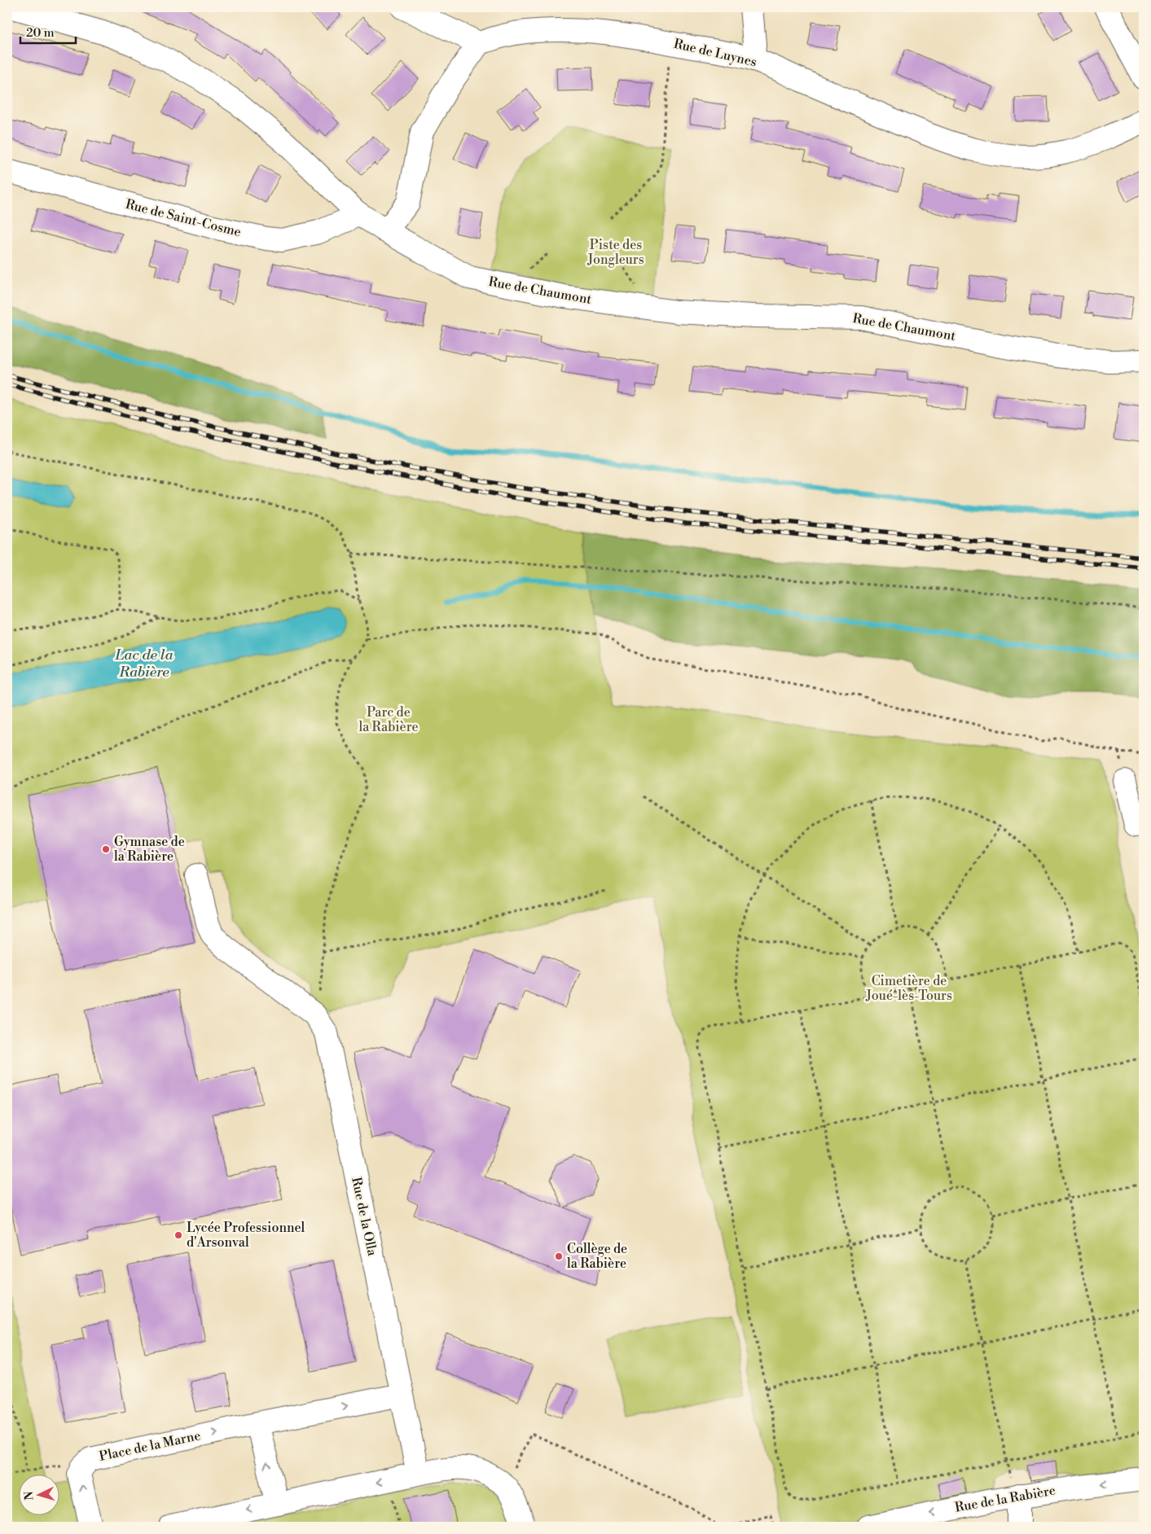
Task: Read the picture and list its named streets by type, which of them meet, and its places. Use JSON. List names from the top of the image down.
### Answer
{
  "streets": {
    "street": [
      "Rue de Luynes",
      "Rue de Saint-Cosme",
      "Rue de Chaumont",
      "Rue de la Olla",
      "Place de la Marne",
      "Rue de la Rabière"
    ]
  },
  "crossings": [
    ["Rue de Saint-Cosme", "Rue de Chaumont"],
    ["Rue de la Olla", "Place de la Marne"]
  ],
  "one_way": ["Rue de la Rabière"],
  "water": ["Lac de la Rabière"],
  "parks": ["Piste des Jongleurs", "Parc de la Rabière", "Cimetière de Joué-lès-Tours"],
  "places": ["Gymnase de la Rabière", "Lycée Professionnel d'Arsonval", "Collège de la Rabière"],
  "scale_bar": "20 m",
  "north": "left"
}
